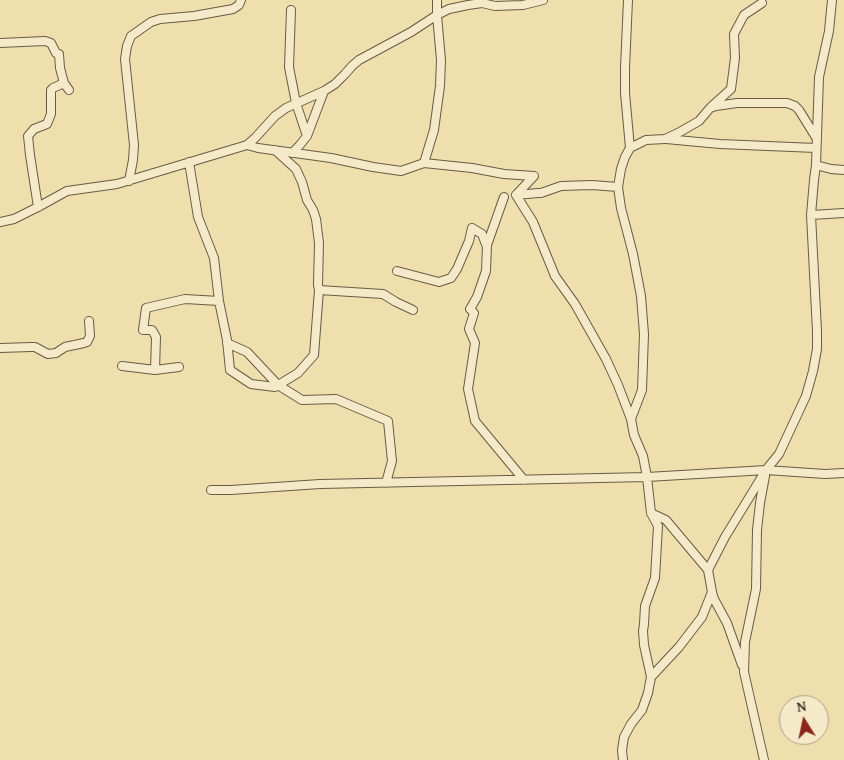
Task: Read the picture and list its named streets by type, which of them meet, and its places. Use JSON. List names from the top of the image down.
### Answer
{
  "north": "top"
}
